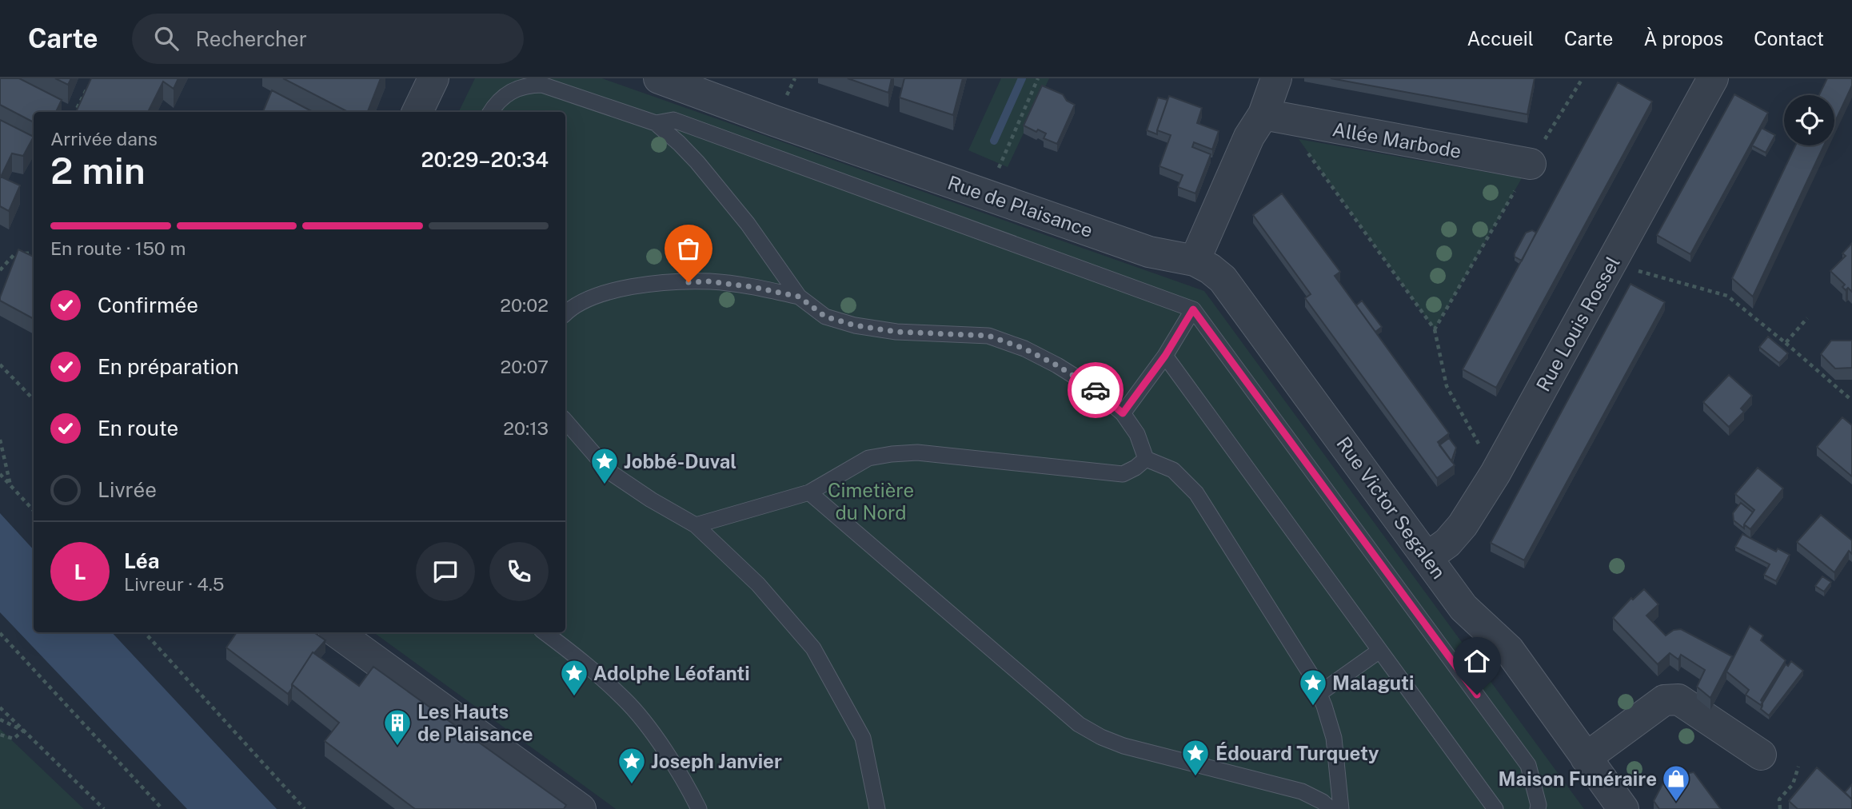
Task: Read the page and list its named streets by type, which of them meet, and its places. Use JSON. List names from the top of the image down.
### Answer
{
  "streets": {
    "street": [
      "Allée Marbode",
      "Rue de Plaisance",
      "Rue Louis Rossel",
      "Rue Victor Segalen"
    ]
  },
  "crossings": [
    ["Rue de Plaisance", "Rue Victor Segalen"],
    ["Rue Louis Rossel", "Rue Victor Segalen"]
  ],
  "parks": ["Cimetière du Nord"],
  "places": {
    "place": [
      "Jobbé-Duval",
      "Adolphe Léofanti",
      "Malaguti",
      "Édouard Turquety",
      "Joseph Janvier"
    ],
    "building": ["Les Hauts de Plaisance"],
    "shop": ["Maison Funéraire"]
  },
  "page": {
    "header": "Carte",
    "search": "Rechercher",
    "nav": [
      "Accueil",
      "Carte",
      "À propos",
      "Contact"
    ],
    "heading": ["2 min", "Arrivée dans", "20:29–20:34"],
    "panel": ["Léa", "Livreur · 4.5"],
    "bar": "En route · 150 m",
    "list": [
      ["Confirmée", "20:02"],
      ["En préparation", "20:07"],
      ["En route", "20:13"],
      "Livrée"
    ],
    "round": "L"
  }
}
